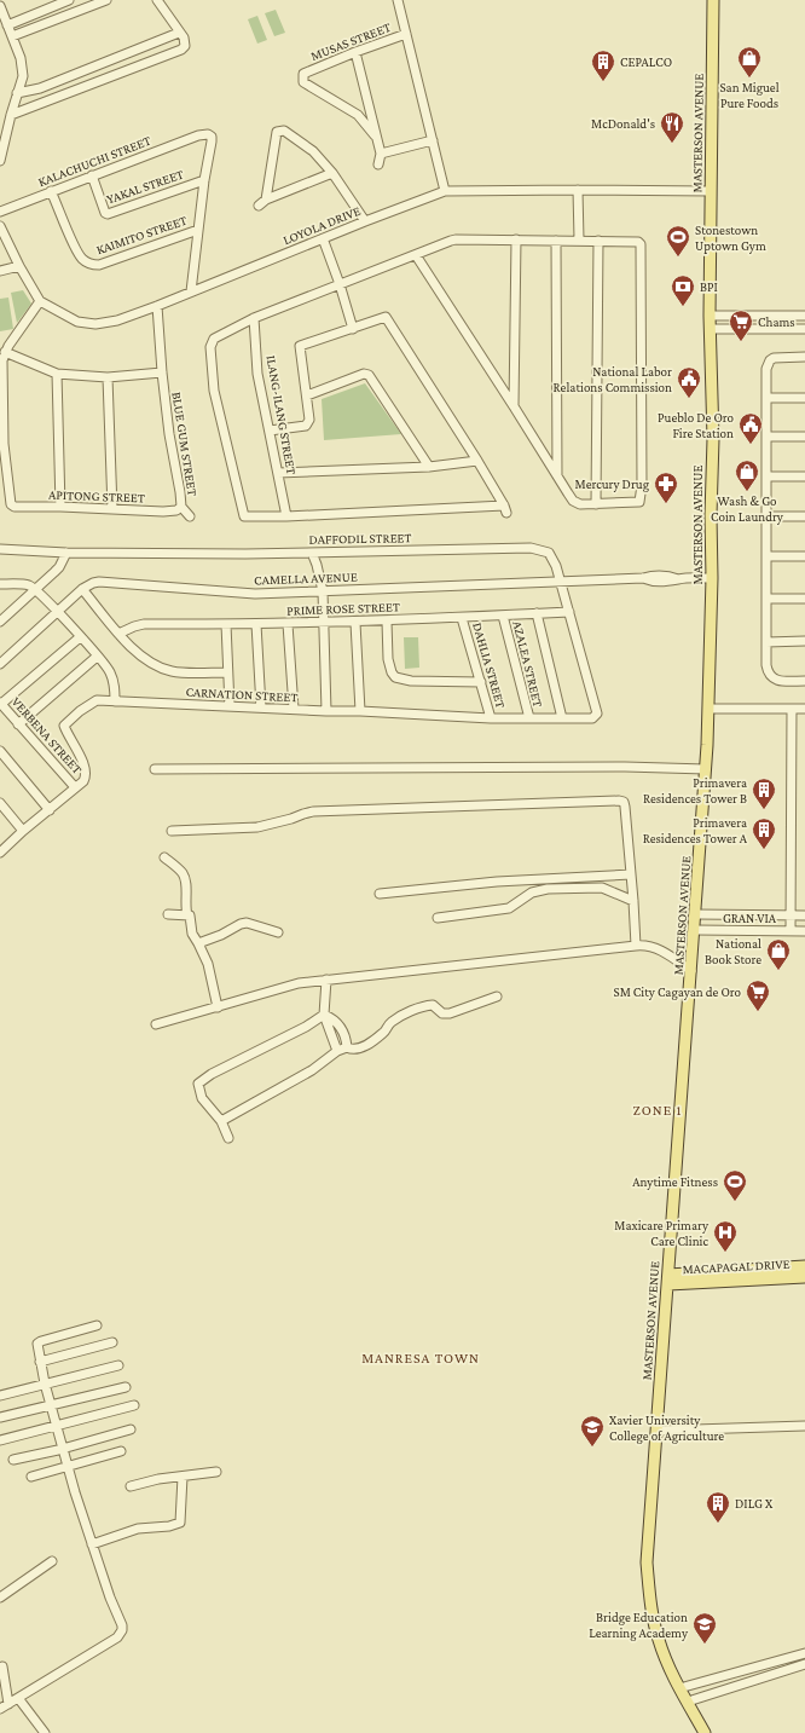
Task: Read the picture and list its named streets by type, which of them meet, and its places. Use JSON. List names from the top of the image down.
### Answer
{
  "streets": {
    "main road": ["MASTERSON AVENUE", "MACAPAGAL DRIVE"],
    "street": [
      "MUSAS STREET",
      "KALACHUCHI STREET",
      "YAKAL STREET",
      "LOYOLA DRIVE",
      "KAIMITO STREET",
      "ILANG-ILANG STREET",
      "BLUE GUM STREET",
      "APITONG STREET",
      "DAFFODIL STREET",
      "CAMELLA AVENUE",
      "PRIME ROSE STREET",
      "AZALEA STREET",
      "DAHLIA STREET",
      "CARNATION STREET",
      "VERBENA STREET",
      "GRAN VIA"
    ]
  },
  "crossings": [
    ["MASTERSON AVENUE", "LOYOLA DRIVE"],
    ["MASTERSON AVENUE", "CAMELLA AVENUE"],
    ["MASTERSON AVENUE", "GRAN VIA"],
    ["MASTERSON AVENUE", "MACAPAGAL DRIVE"],
    ["KALACHUCHI STREET", "YAKAL STREET"],
    ["KALACHUCHI STREET", "KAIMITO STREET"],
    ["LOYOLA DRIVE", "BLUE GUM STREET"],
    ["BLUE GUM STREET", "APITONG STREET"],
    ["DAFFODIL STREET", "CAMELLA AVENUE"],
    ["DAFFODIL STREET", "PRIME ROSE STREET"],
    ["DAFFODIL STREET", "CARNATION STREET"],
    ["PRIME ROSE STREET", "AZALEA STREET"],
    ["PRIME ROSE STREET", "DAHLIA STREET"],
    ["AZALEA STREET", "CARNATION STREET"],
    ["DAHLIA STREET", "CARNATION STREET"],
    ["CARNATION STREET", "VERBENA STREET"]
  ],
  "districts": ["ZONE 1", "MANRESA TOWN"],
  "places": {
    "shop": ["San Miguel Pure Foods", "Wash & Go Coin Laundry", "National Book Store"],
    "building": [
      "CEPALCO",
      "Primavera Residences Tower B",
      "Primavera Residences Tower A",
      "DILG X"
    ],
    "restaurant": ["McDonald's"],
    "sports": ["Stonestown Uptown Gym", "Anytime Fitness"],
    "bank": ["BPI"],
    "supermarket": ["Chams", "SM City Cagayan de Oro"],
    "public building": ["National Labor Relations Commission", "Pueblo De Oro Fire Station"],
    "pharmacy": ["Mercury Drug"],
    "hospital": ["Maxicare Primary Care Clinic"],
    "school or university": ["Xavier University College of Agriculture", "Bridge Education Learning Academy"]
  }
}
